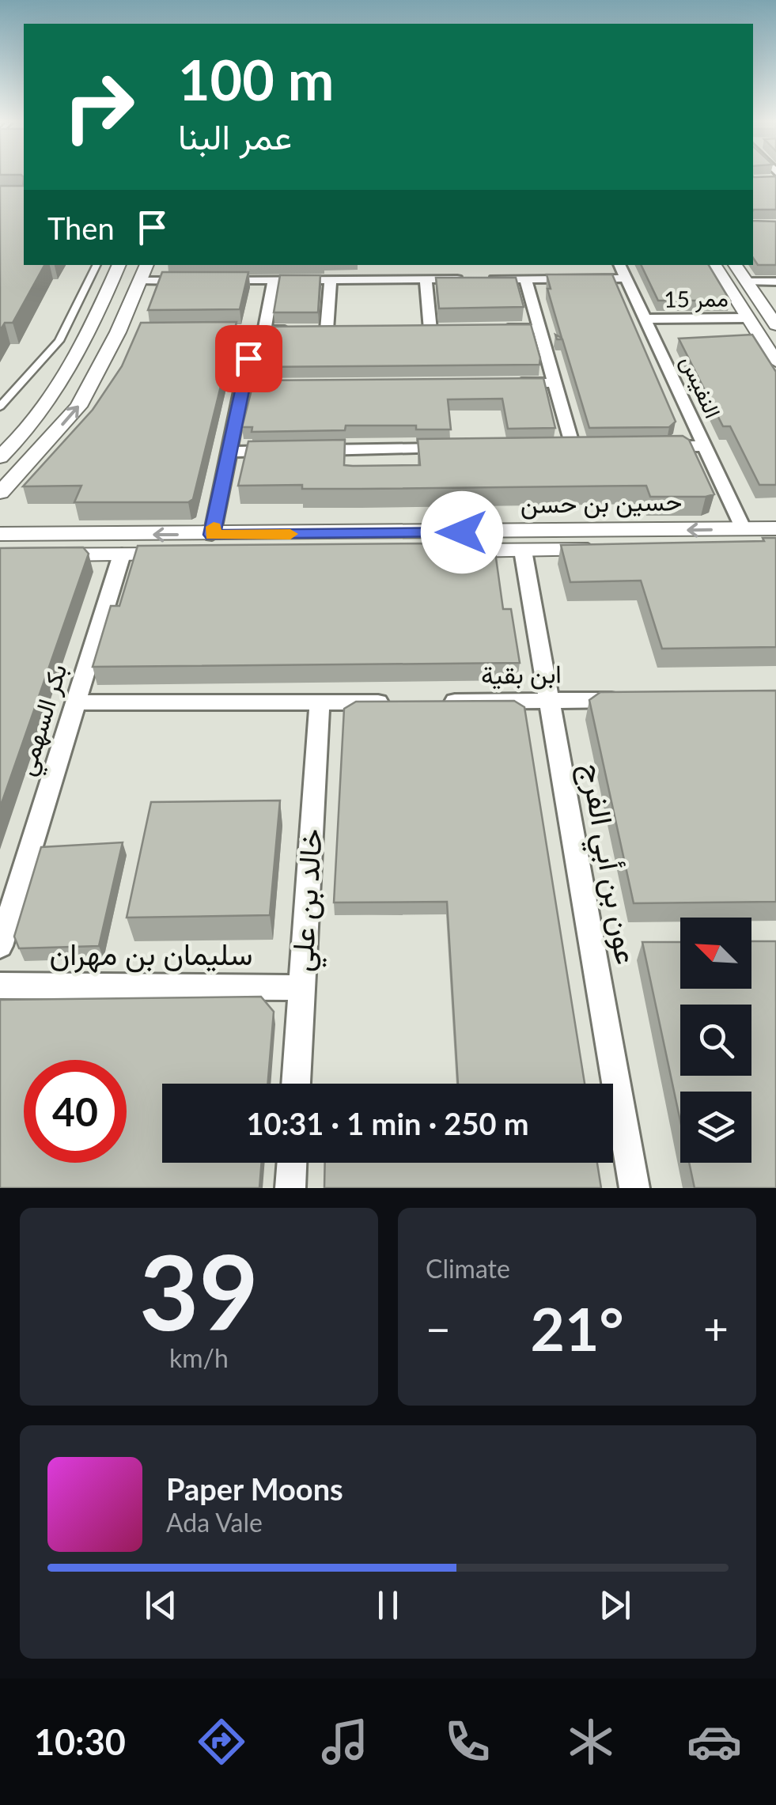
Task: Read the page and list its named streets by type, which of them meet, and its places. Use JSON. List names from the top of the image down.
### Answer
{
  "streets": {
    "street": [
      "ممر 15",
      "النفيس",
      "حسين بن حسن",
      "ابن بقية",
      "بكر السهمي",
      "عون بن أبي الفرج",
      "خالد بن علي",
      "سليمان بن مهران"
    ]
  },
  "crossings": [
    ["ممر 15", "النفيس"],
    ["النفيس", "حسين بن حسن"],
    ["حسين بن حسن", "بكر السهمي"],
    ["حسين بن حسن", "عون بن أبي الفرج"],
    ["ابن بقية", "عون بن أبي الفرج"],
    ["خالد بن علي", "سليمان بن مهران"]
  ],
  "north": "top left",
  "page": {
    "turn": ["100 m", "عمر البنا"],
    "then": "Then",
    "limit": "40",
    "trip": "10:31 · 1 min · 250 m",
    "tile": [
      ["39", "km/h"],
      "Climate"
    ],
    "heat": ["−", "21°", "+"],
    "song": ["Paper Moons", "Ada Vale"],
    "tabs": "10:30"
  }
}
